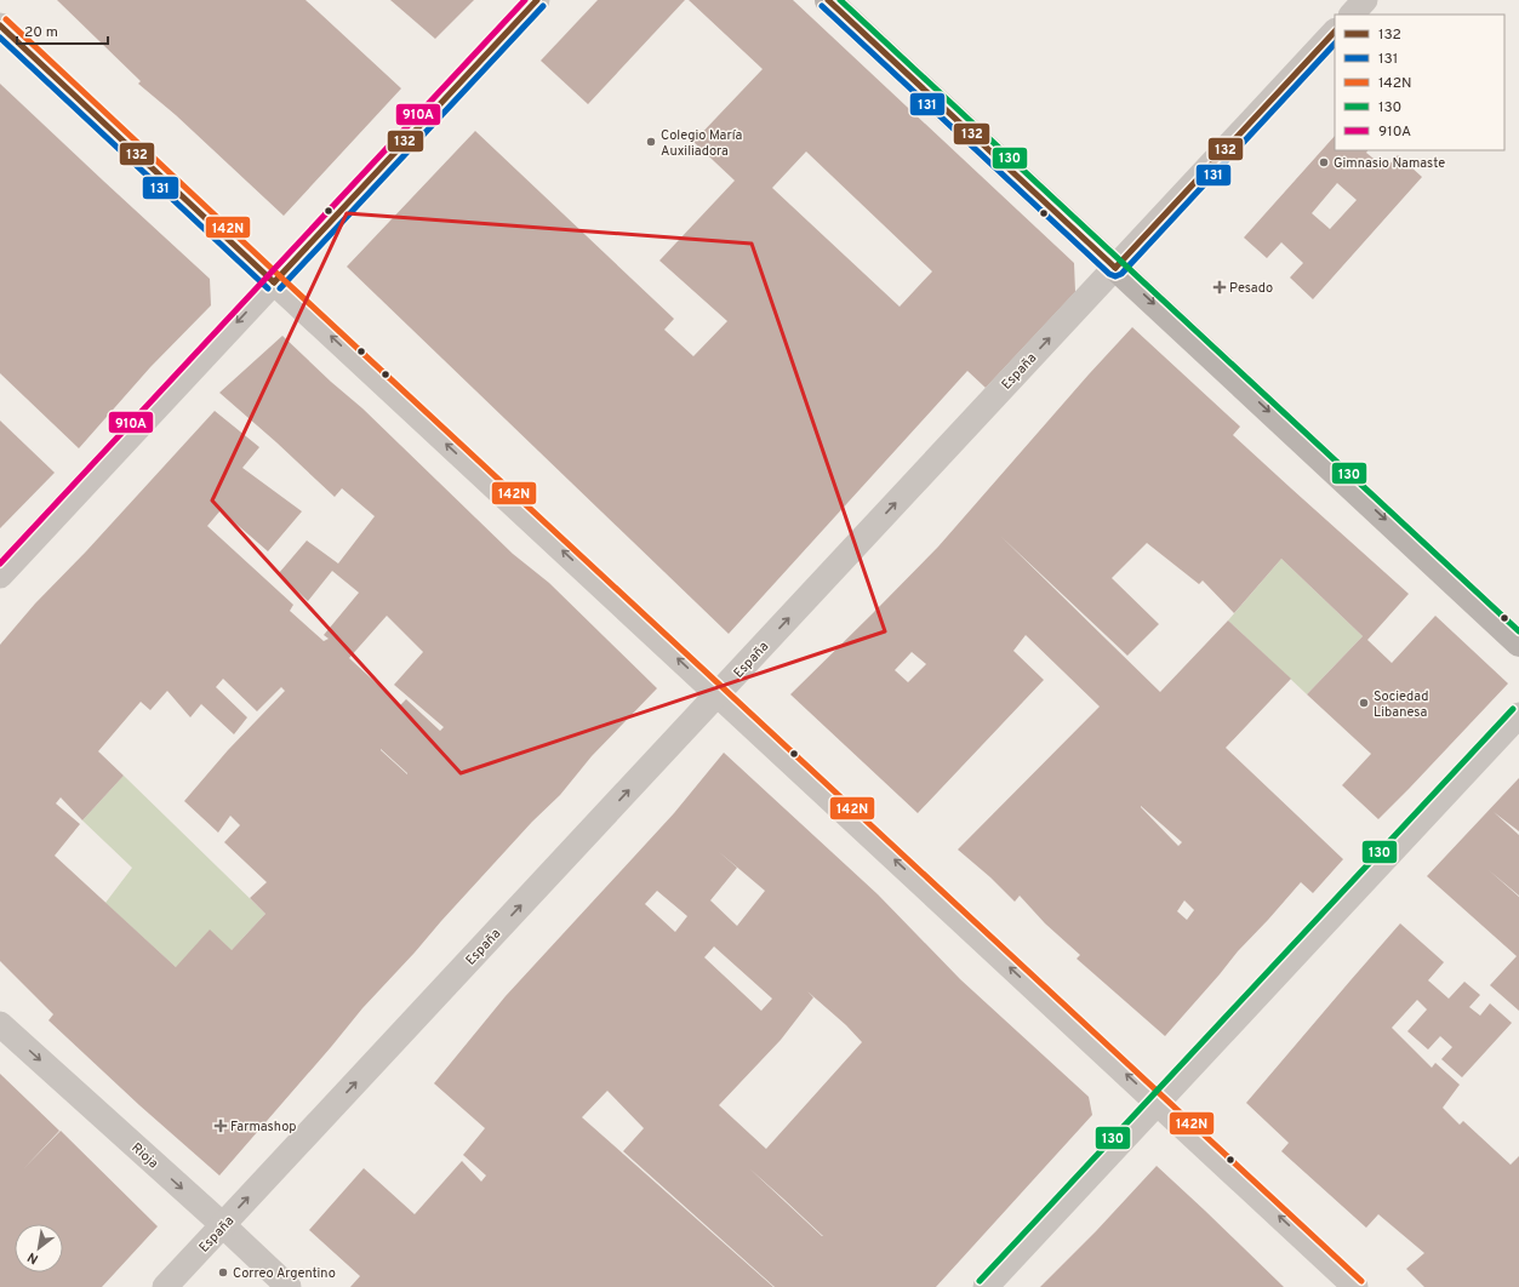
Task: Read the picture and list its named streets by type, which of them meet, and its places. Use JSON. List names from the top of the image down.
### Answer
{
  "streets": {
    "street": ["España", "Rioja"]
  },
  "crossings": [
    ["España", "Rioja"]
  ],
  "one_way": ["España", "Rioja"],
  "places": {
    "other": [
      "Colegio María Auxiliadora",
      "Gimnasio Namaste",
      "Sociedad Libanesa",
      "Correo Argentino"
    ],
    "health": ["Pesado", "Farmashop"]
  },
  "lines": [
    "transit line 132",
    "transit line 130",
    "transit line 910A",
    "transit line 131",
    "transit line 142N"
  ],
  "legend": [
    "132",
    "131",
    "142N",
    "130",
    "910A"
  ],
  "scale_bar": "20 m",
  "north": "bottom left"
}
